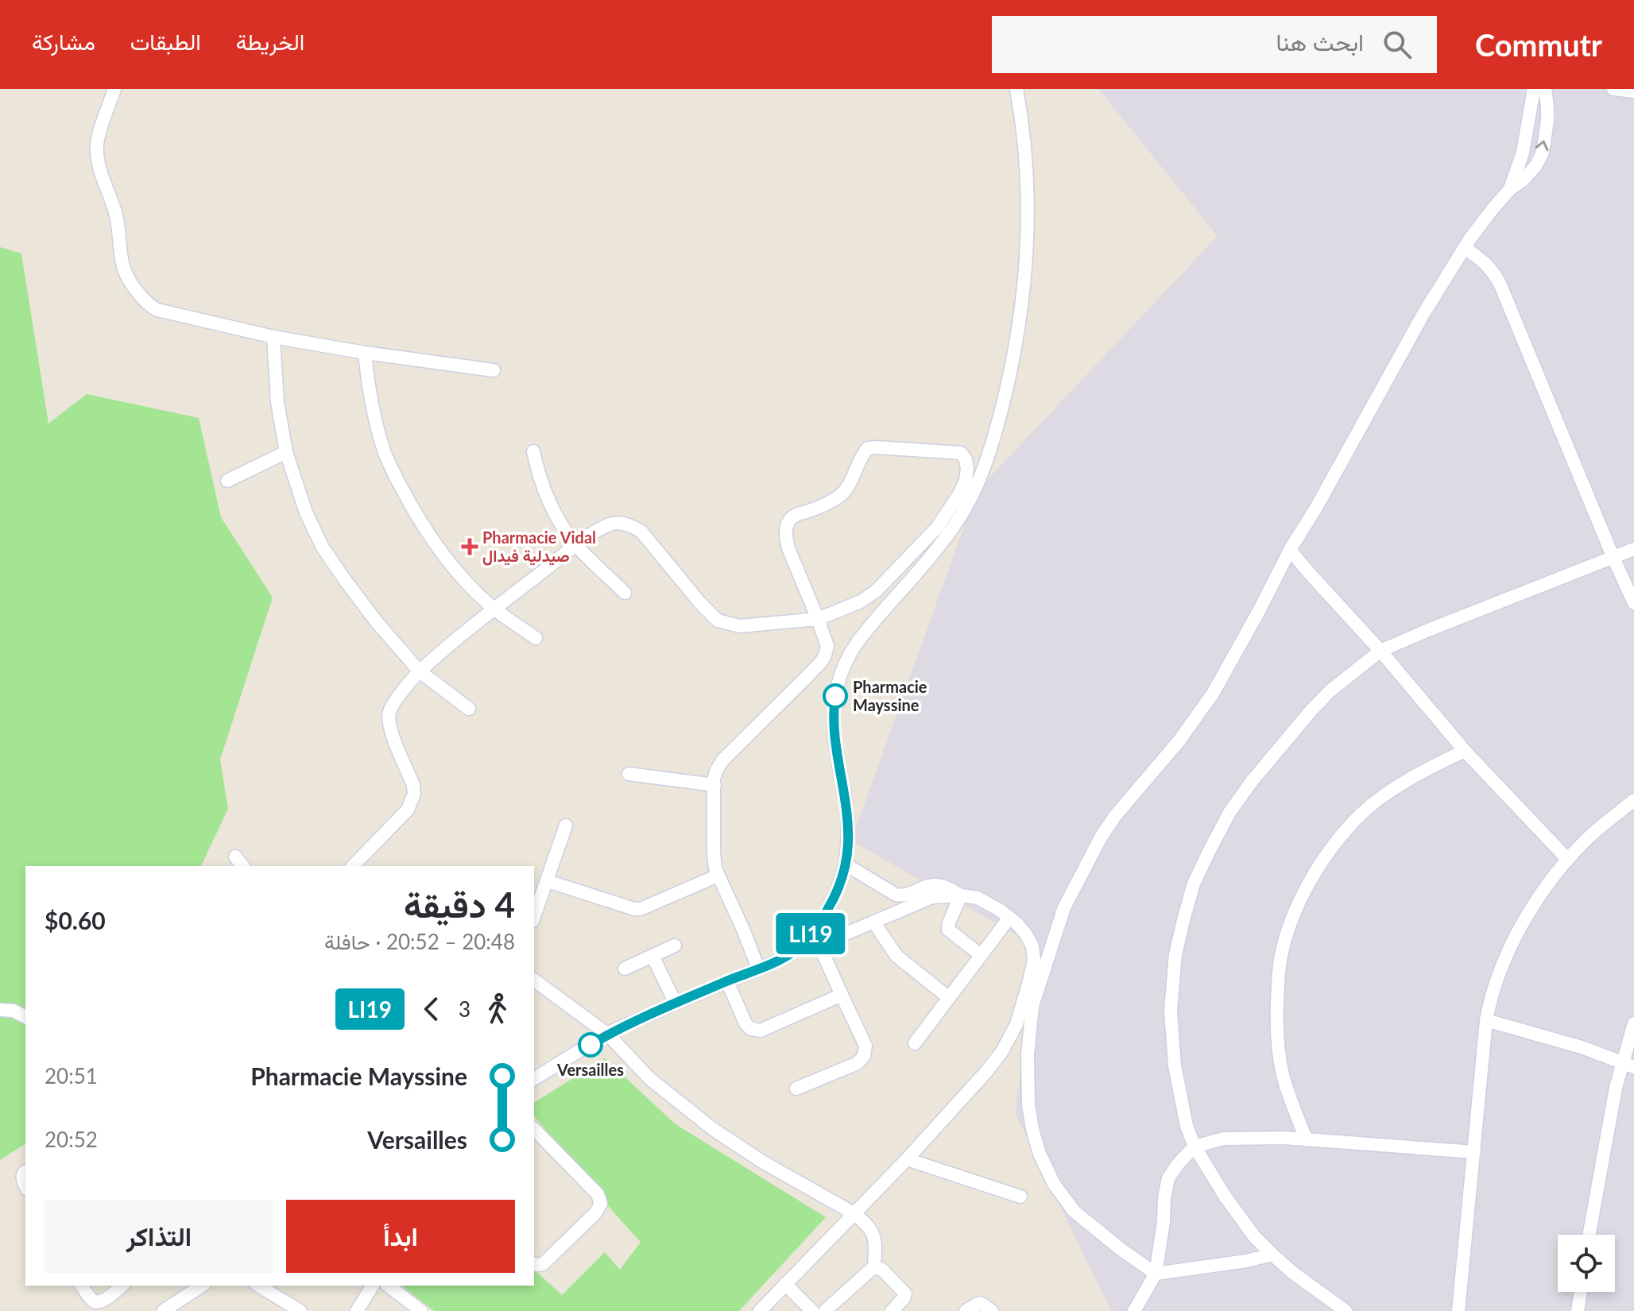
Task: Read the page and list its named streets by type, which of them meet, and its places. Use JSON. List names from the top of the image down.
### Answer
{
  "places": {
    "health": ["Pharmacie Vidal صيدلية فيدال"],
    "other": ["Pharmacie Mayssine", "Versailles"]
  },
  "lines": ["bus line LI19"],
  "page": {
    "header": "Commutr",
    "search": "ابحث هنا",
    "nav": ["الخريطة", "الطبقات", "مشاركة"],
    "on_map": "LI19",
    "heading": ["4 دقيقة", "20:48 – 20:52 · حافلة", "$0.60"],
    "legs": ["3", "LI19"],
    "list": [
      {
        "name": "Pharmacie Mayssine",
        "value": "20:51"
      },
      {
        "name": "Versailles",
        "value": "20:52"
      }
    ],
    "buttons": ["ابدأ", "التذاكر"]
  }
}
